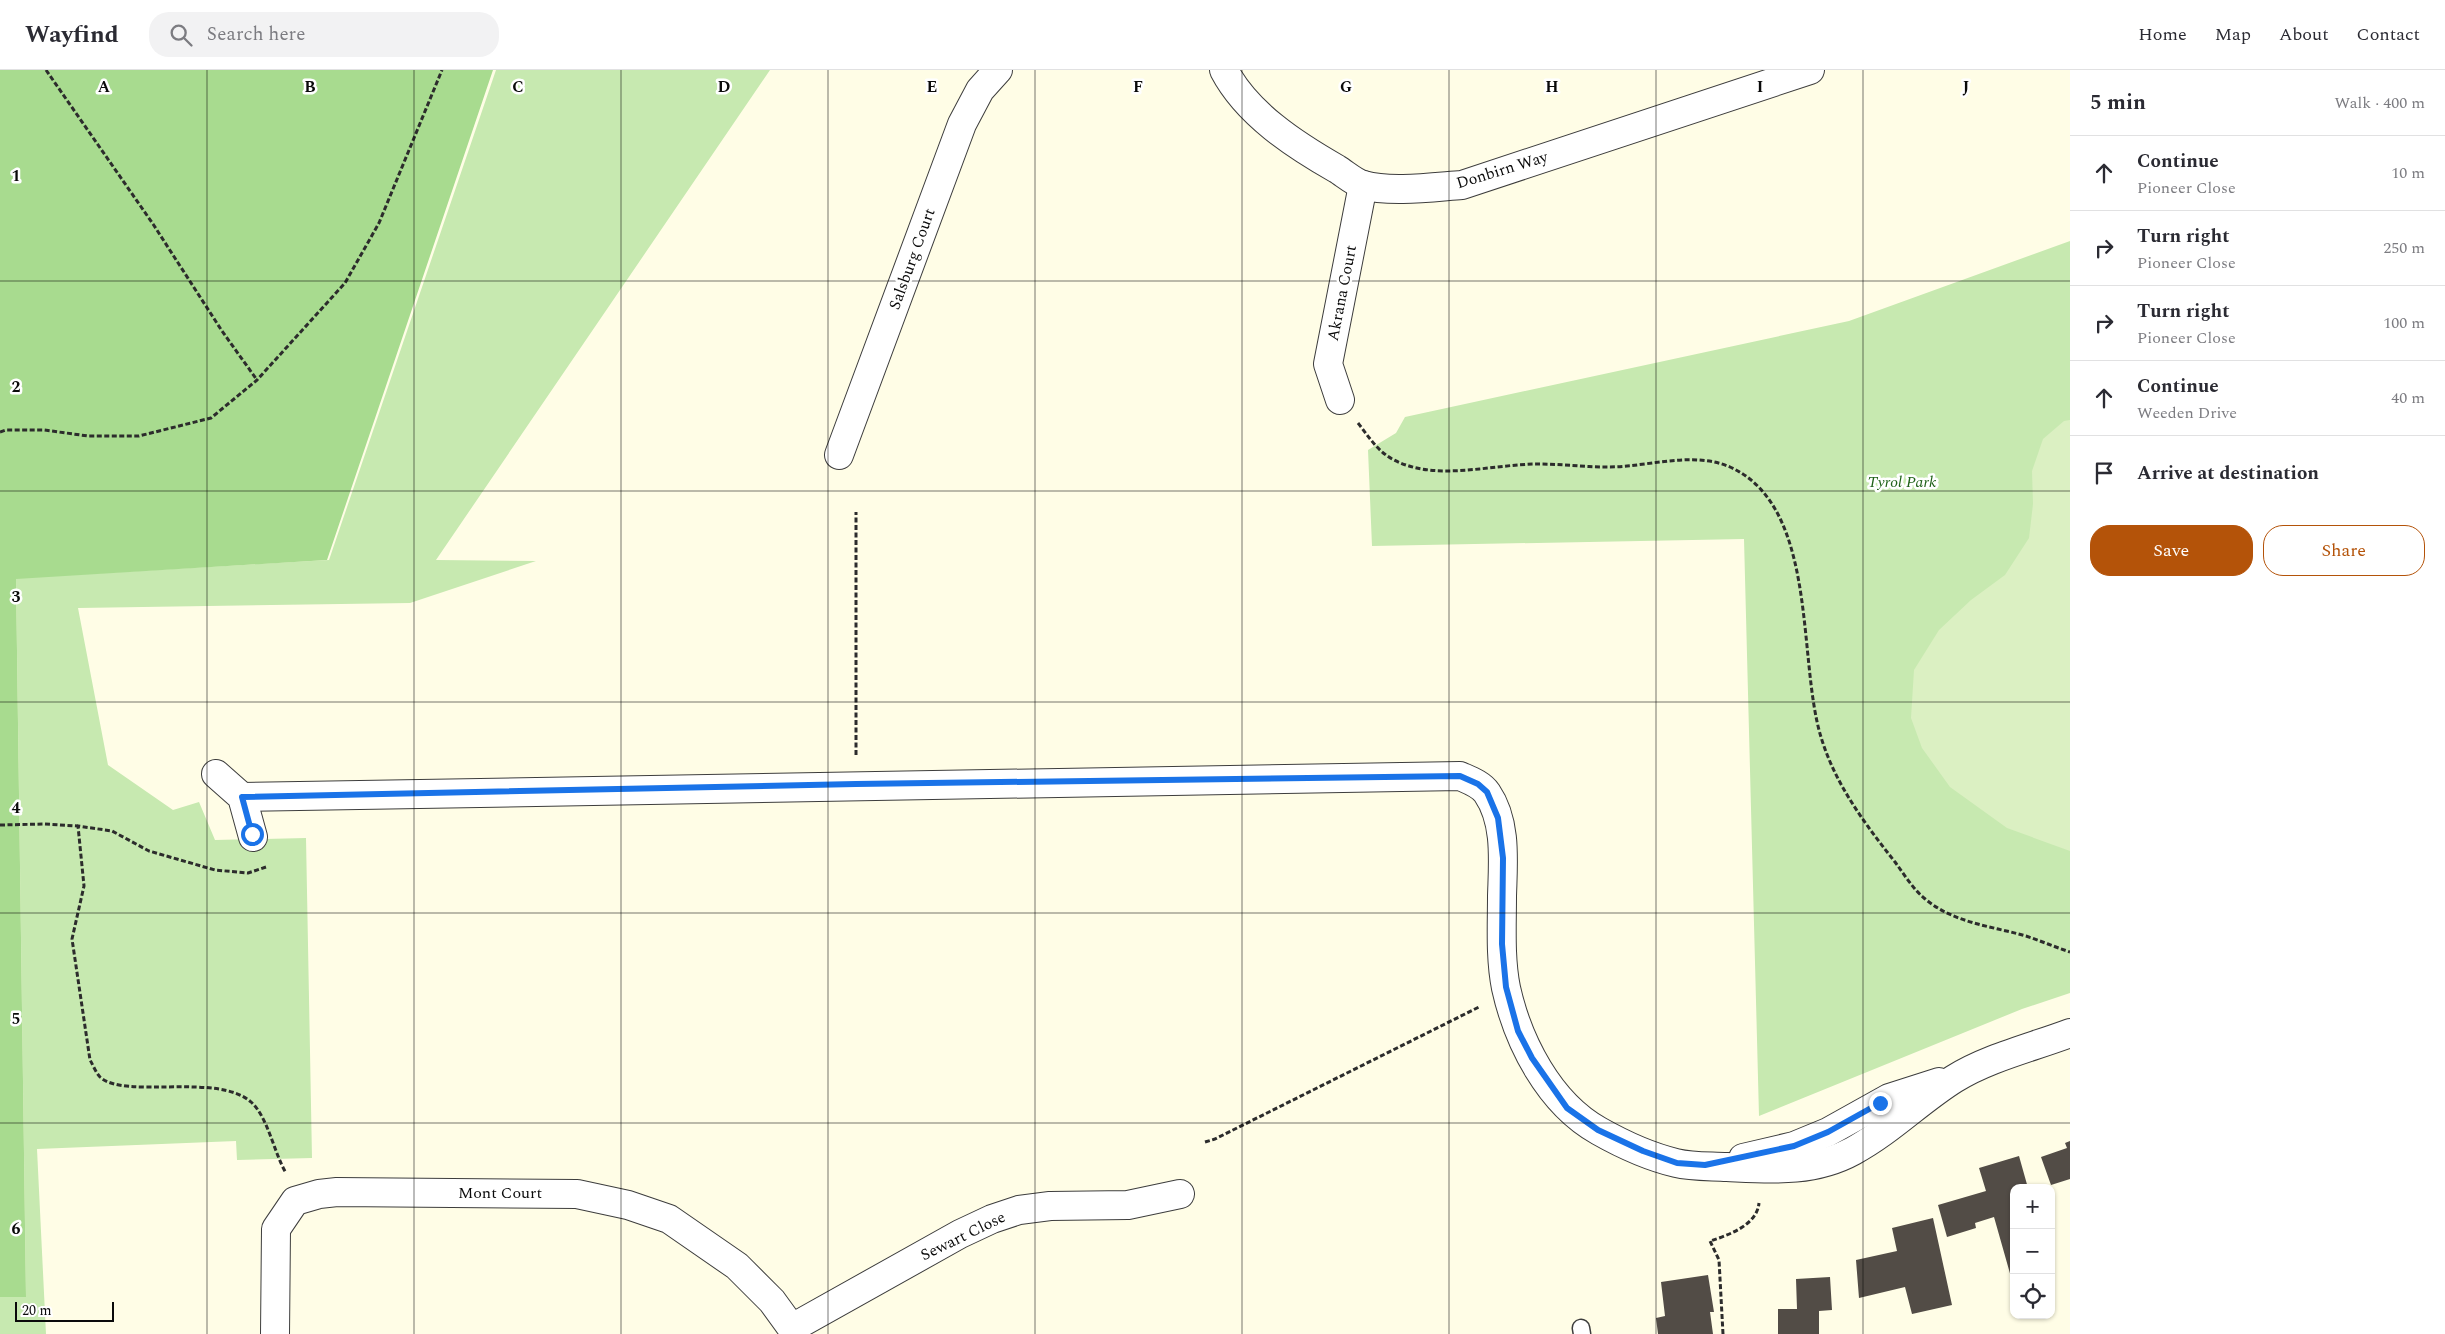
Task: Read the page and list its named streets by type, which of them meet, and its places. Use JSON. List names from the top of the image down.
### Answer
{
  "streets": {
    "street": [
      "Donbirn Way",
      "Salsburg Court",
      "Akrana Court",
      "Mont Court",
      "Sewart Close"
    ]
  },
  "crossings": [
    ["Donbirn Way", "Akrana Court"],
    ["Mont Court", "Sewart Close"]
  ],
  "parks": ["Tyrol Park"],
  "scale_bar": "20 m",
  "page": {
    "header": "Wayfind",
    "search": "Search here",
    "nav": [
      "Home",
      "Map",
      "About",
      "Contact"
    ],
    "heading": ["5 min", "Walk · 400 m"],
    "list": [
      ["Continue", "Pioneer Close", "10 m"],
      ["Turn right", "Pioneer Close", "250 m"],
      ["Turn right", "Pioneer Close", "100 m"],
      ["Continue", "Weeden Drive", "40 m"],
      "Arrive at destination"
    ],
    "buttons": ["Save", "Share"],
    "map_buttons": ["+", "−"],
    "scale": "20 m"
  },
  "grid": {
    "columns": [
      "A",
      "B",
      "C",
      "D",
      "E",
      "F",
      "G",
      "H",
      "I",
      "J"
    ],
    "rows": [
      "1",
      "2",
      "3",
      "4",
      "5",
      "6"
    ]
  }
}
